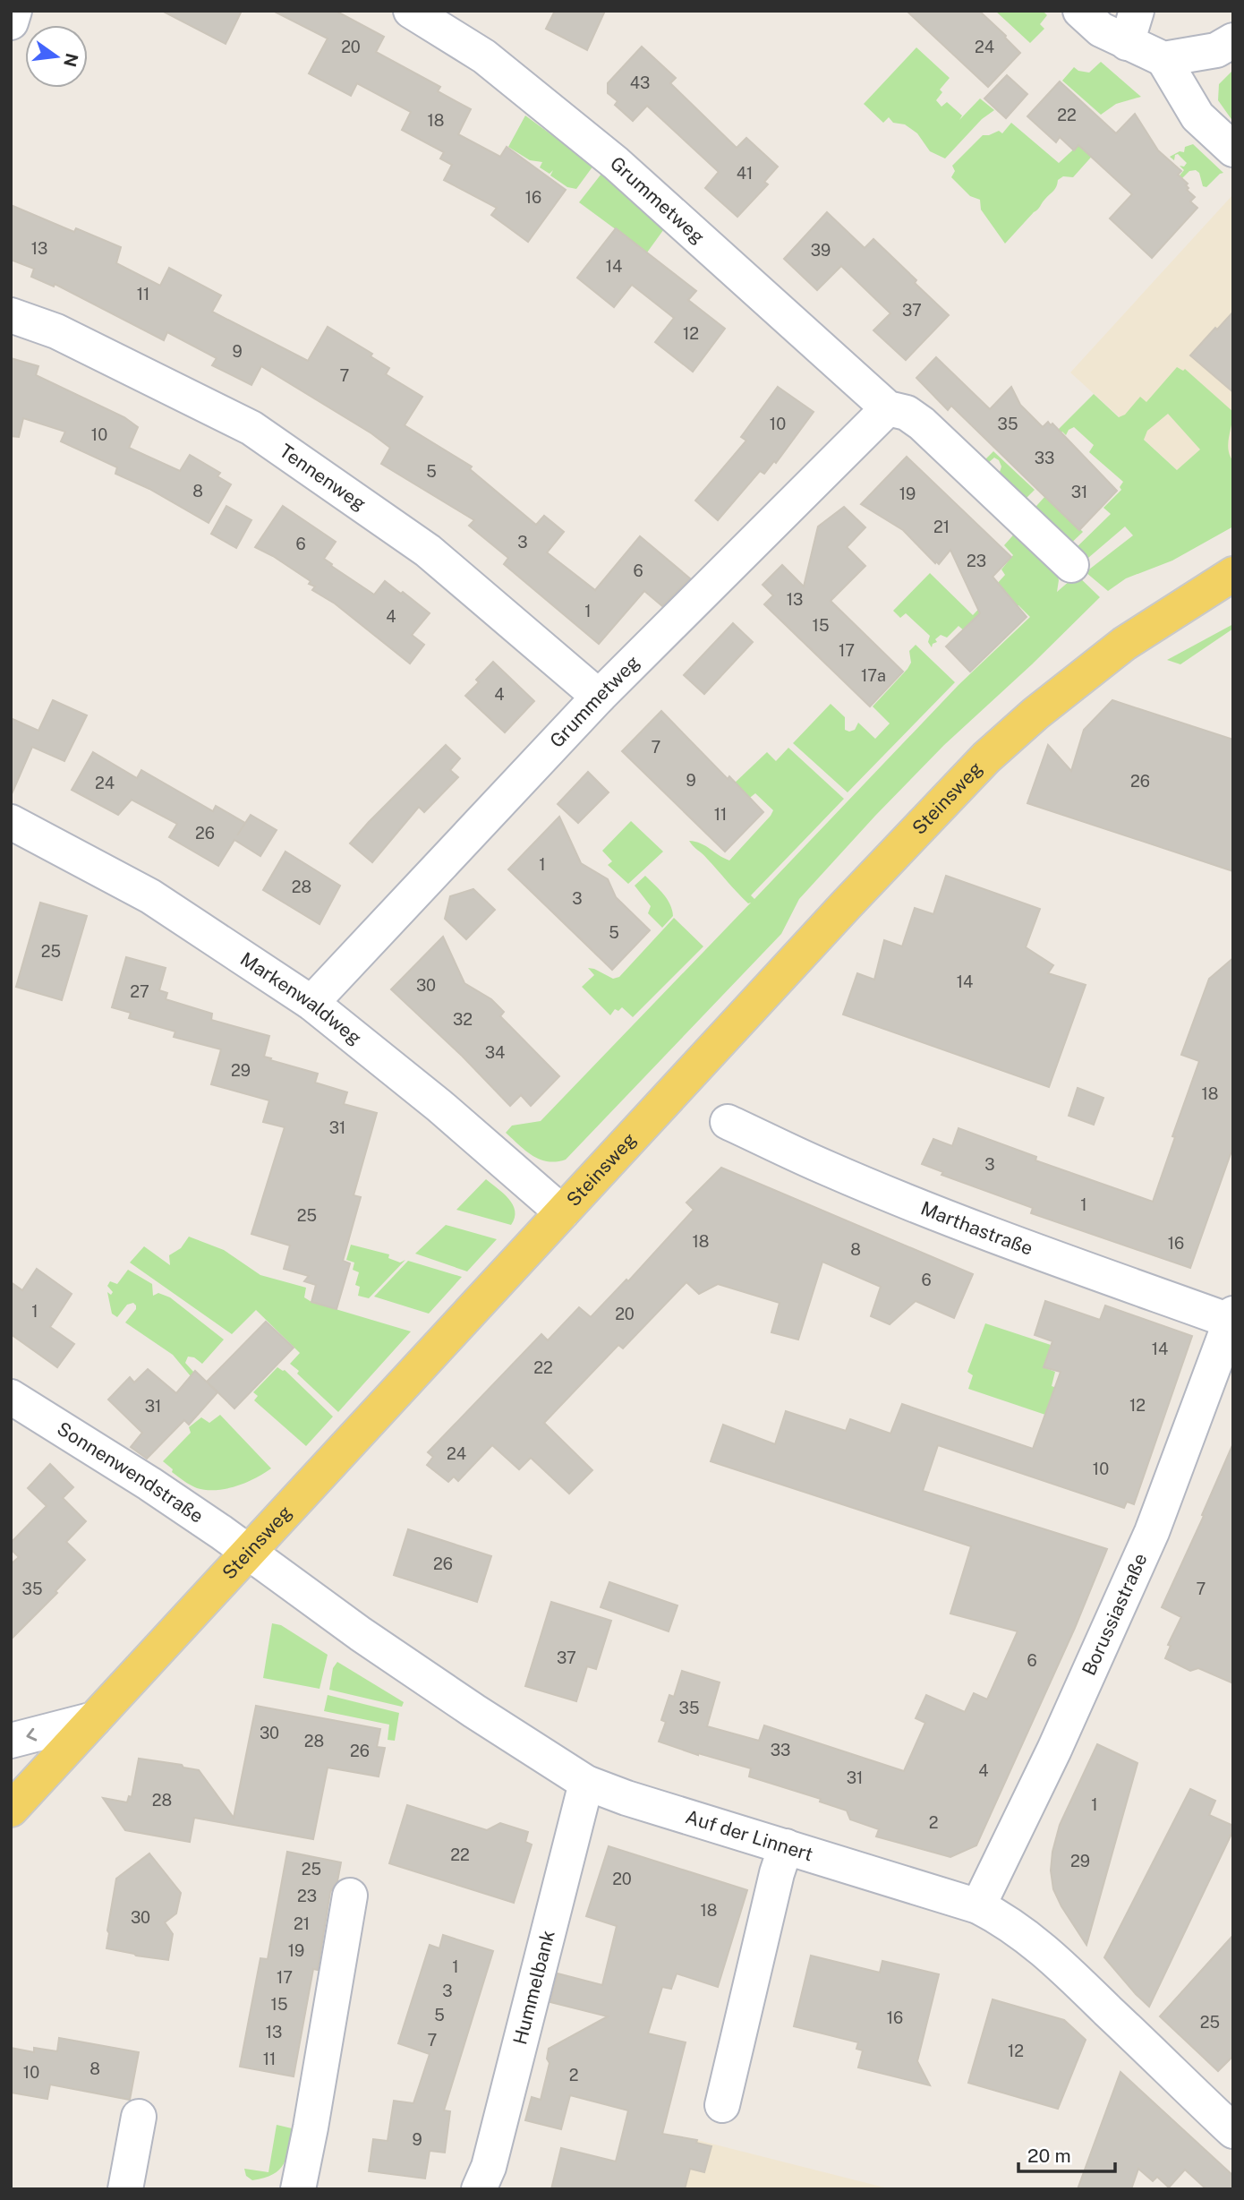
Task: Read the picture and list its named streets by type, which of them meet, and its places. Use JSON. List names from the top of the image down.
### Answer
{
  "streets": {
    "main road": ["Steinsweg"],
    "street": [
      "Grummetweg",
      "Tennenweg",
      "Markenwaldweg",
      "Marthastraße",
      "Sonnenwendstraße",
      "Borussiastraße",
      "Auf der Linnert",
      "Hummelbank"
    ]
  },
  "crossings": [
    ["Grummetweg", "Tennenweg"],
    ["Grummetweg", "Markenwaldweg"],
    ["Steinsweg", "Markenwaldweg"],
    ["Steinsweg", "Sonnenwendstraße"],
    ["Steinsweg", "Auf der Linnert"],
    ["Marthastraße", "Borussiastraße"],
    ["Sonnenwendstraße", "Auf der Linnert"],
    ["Borussiastraße", "Auf der Linnert"],
    ["Auf der Linnert", "Hummelbank"]
  ],
  "house_numbers": [
    "20",
    "24",
    "43",
    "22",
    "18",
    "41",
    "16",
    "13",
    "39",
    "14",
    "11",
    "37",
    "12",
    "9",
    "7",
    "10",
    "35",
    "10",
    "33",
    "5",
    "8",
    "31",
    "19",
    "21",
    "3",
    "6",
    "23",
    "6",
    "13",
    "1",
    "4",
    "15",
    "17",
    "17a",
    "4",
    "7",
    "9",
    "26",
    "24",
    "11",
    "26",
    "1",
    "28",
    "3",
    "5",
    "25",
    "14",
    "30",
    "27",
    "32",
    "34",
    "29",
    "18",
    "31",
    "3",
    "1",
    "25",
    "18",
    "16",
    "8",
    "6",
    "1",
    "20",
    "14",
    "22",
    "12",
    "31",
    "24",
    "10",
    "26",
    "35",
    "7",
    "37",
    "6",
    "35",
    "30",
    "28",
    "33",
    "26",
    "4",
    "31",
    "28",
    "1",
    "2",
    "22",
    "29",
    "25",
    "20",
    "23",
    "18",
    "30",
    "21",
    "19",
    "1",
    "17",
    "3",
    "15",
    "5",
    "16",
    "25",
    "13",
    "7",
    "12",
    "11",
    "8",
    "10",
    "2",
    "9"
  ],
  "scale_bar": "20 m",
  "north": "right"
}
